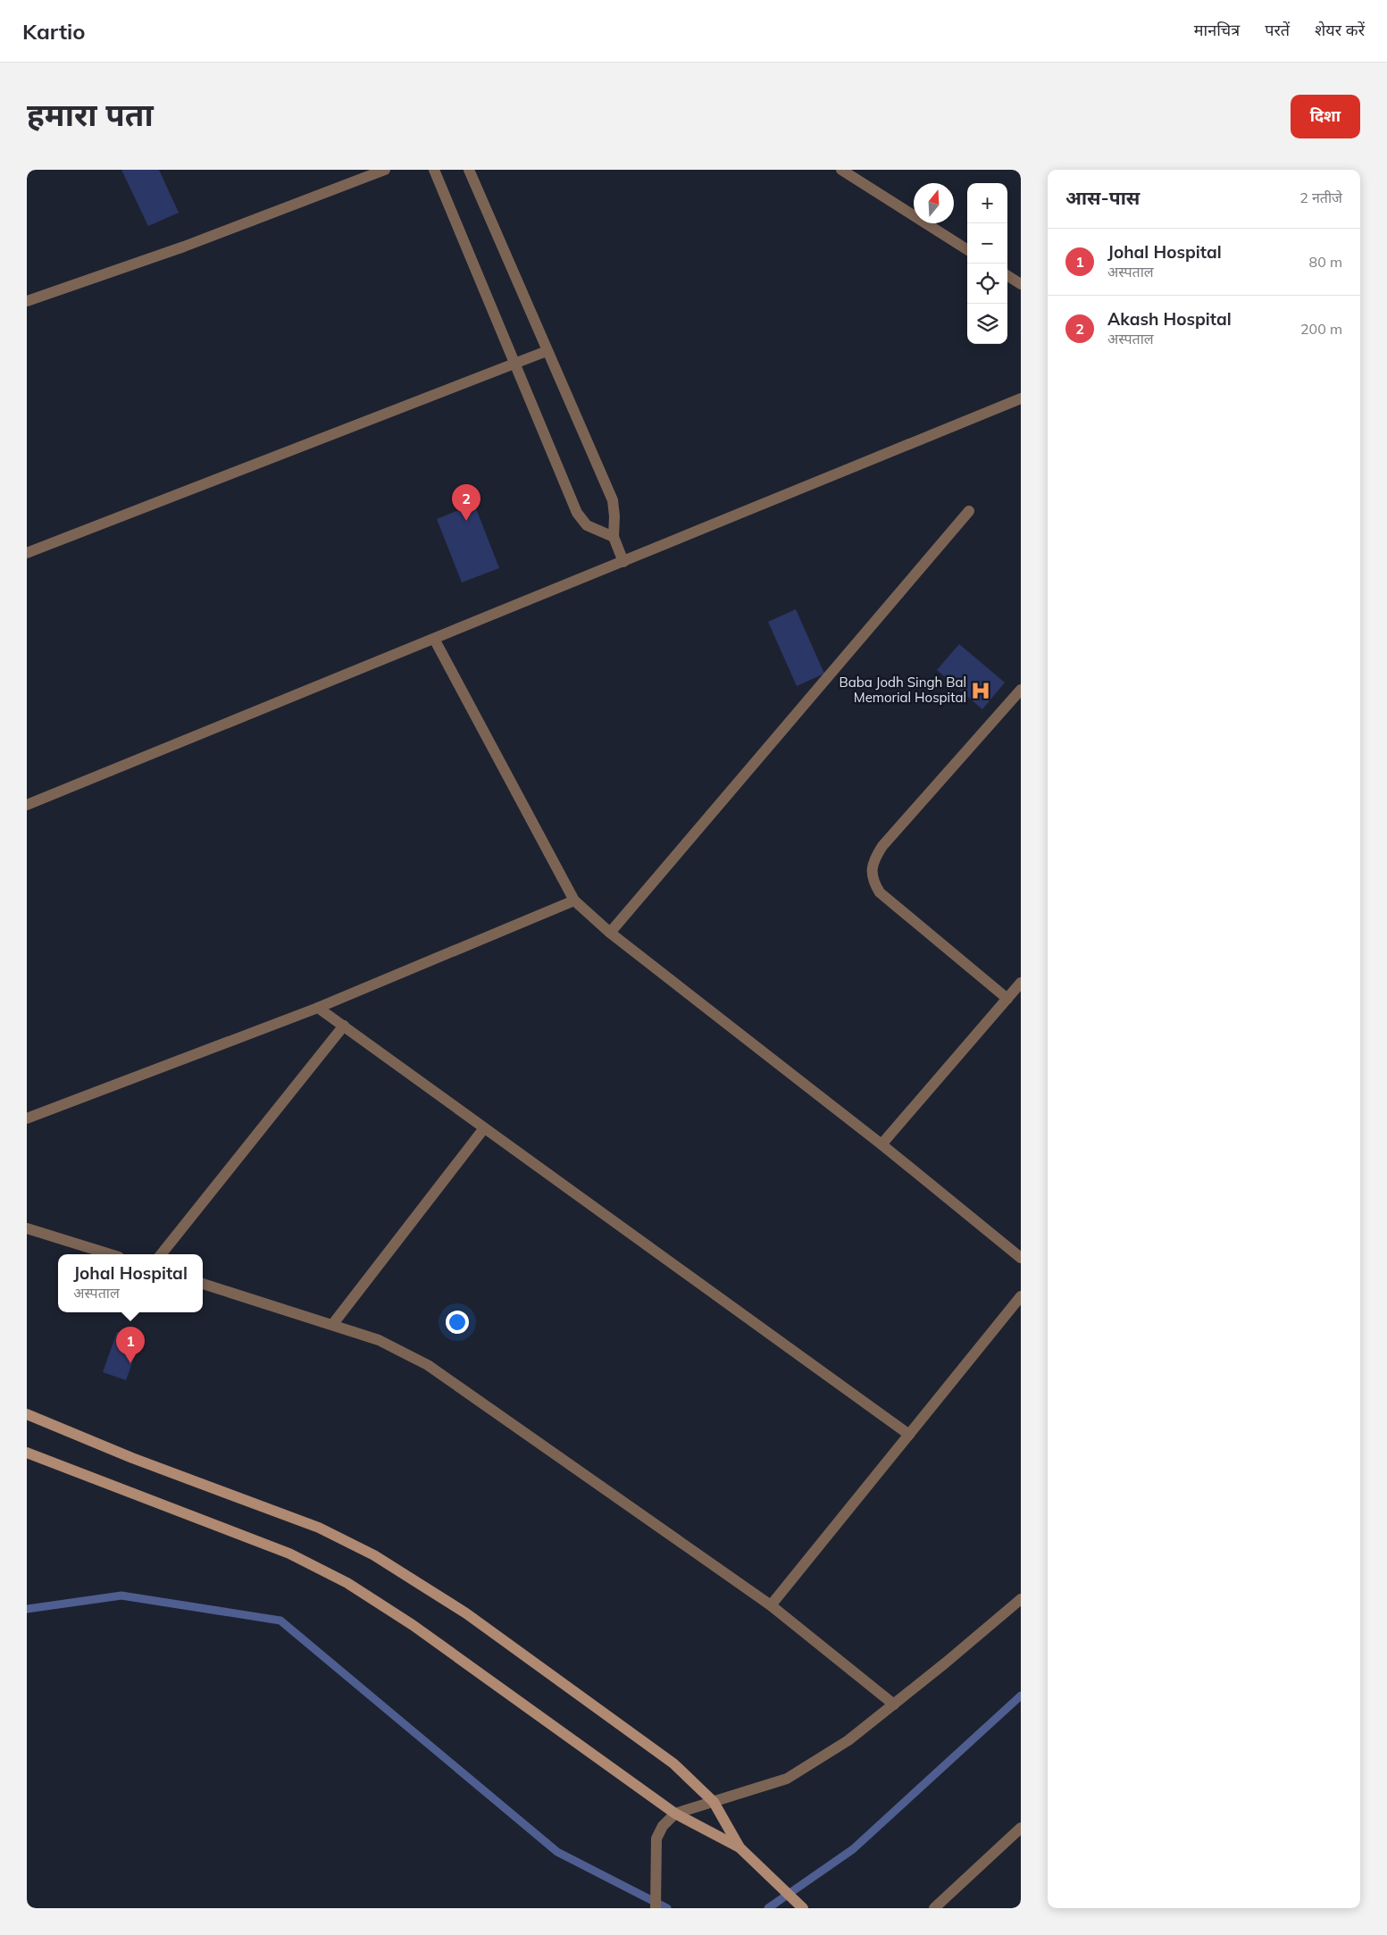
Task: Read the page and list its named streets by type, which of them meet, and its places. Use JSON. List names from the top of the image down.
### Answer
{
  "places": {
    "hospital": ["Baba Jodh Singh Bal Memorial Hospital"]
  },
  "north": "top",
  "page": {
    "header": "Kartio",
    "nav": ["मानचित्र", "परतें", "शेयर करें"],
    "title": "हमारा पता",
    "buttons": "दिशा",
    "heading": ["आस-पास", "2 नतीजे"],
    "map_buttons": ["+", "−"],
    "list": [
      {
        "mark": "1",
        "name": "Johal Hospital",
        "note": "अस्पताल",
        "value": "80 m"
      },
      {
        "mark": "2",
        "name": "Akash Hospital",
        "note": "अस्पताल",
        "value": "200 m"
      }
    ],
    "pins": ["2", "1"],
    "popup": ["Johal Hospital", "अस्पताल"]
  }
}
